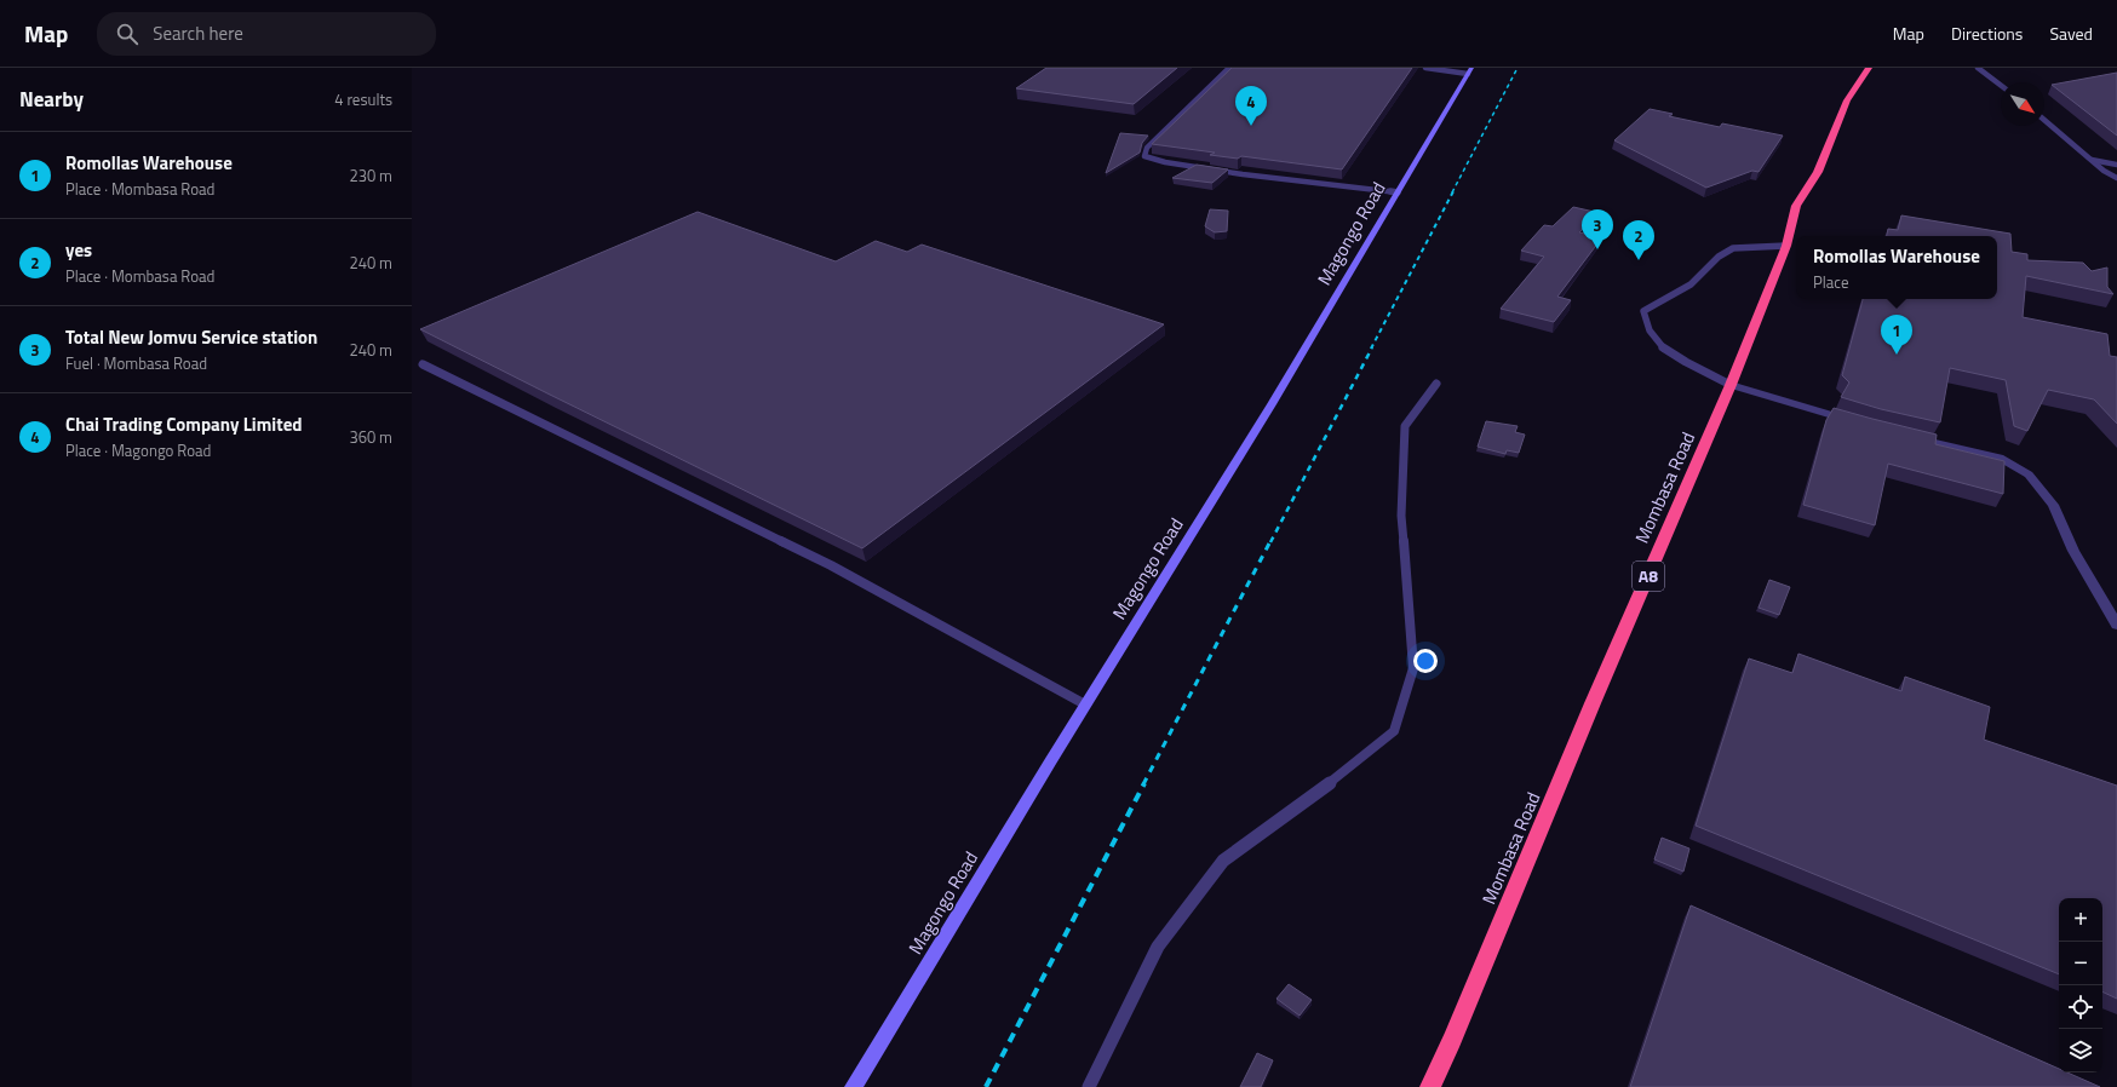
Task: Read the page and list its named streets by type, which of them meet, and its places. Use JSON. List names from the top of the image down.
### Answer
{
  "streets": {
    "highway": ["Mombasa Road", "A8"],
    "street": ["Magongo Road"]
  },
  "north": "bottom right",
  "page": {
    "header": "Map",
    "search": "Search here",
    "nav": ["Map", "Directions", "Saved"],
    "heading": ["Nearby", "4 results"],
    "pins": [
      "4",
      "3",
      "2",
      "1"
    ],
    "list": [
      {
        "mark": "1",
        "name": "Romollas Warehouse",
        "note": "Place · Mombasa Road",
        "value": "230 m"
      },
      {
        "mark": "2",
        "name": "yes",
        "note": "Place · Mombasa Road",
        "value": "240 m"
      },
      {
        "mark": "3",
        "name": "Total New Jomvu Service station",
        "note": "Fuel · Mombasa Road",
        "value": "240 m"
      },
      {
        "mark": "4",
        "name": "Chai Trading Company Limited",
        "note": "Place · Magongo Road",
        "value": "360 m"
      }
    ],
    "popup": ["Romollas Warehouse", "Place"],
    "map_buttons": ["+", "−"]
  }
}
